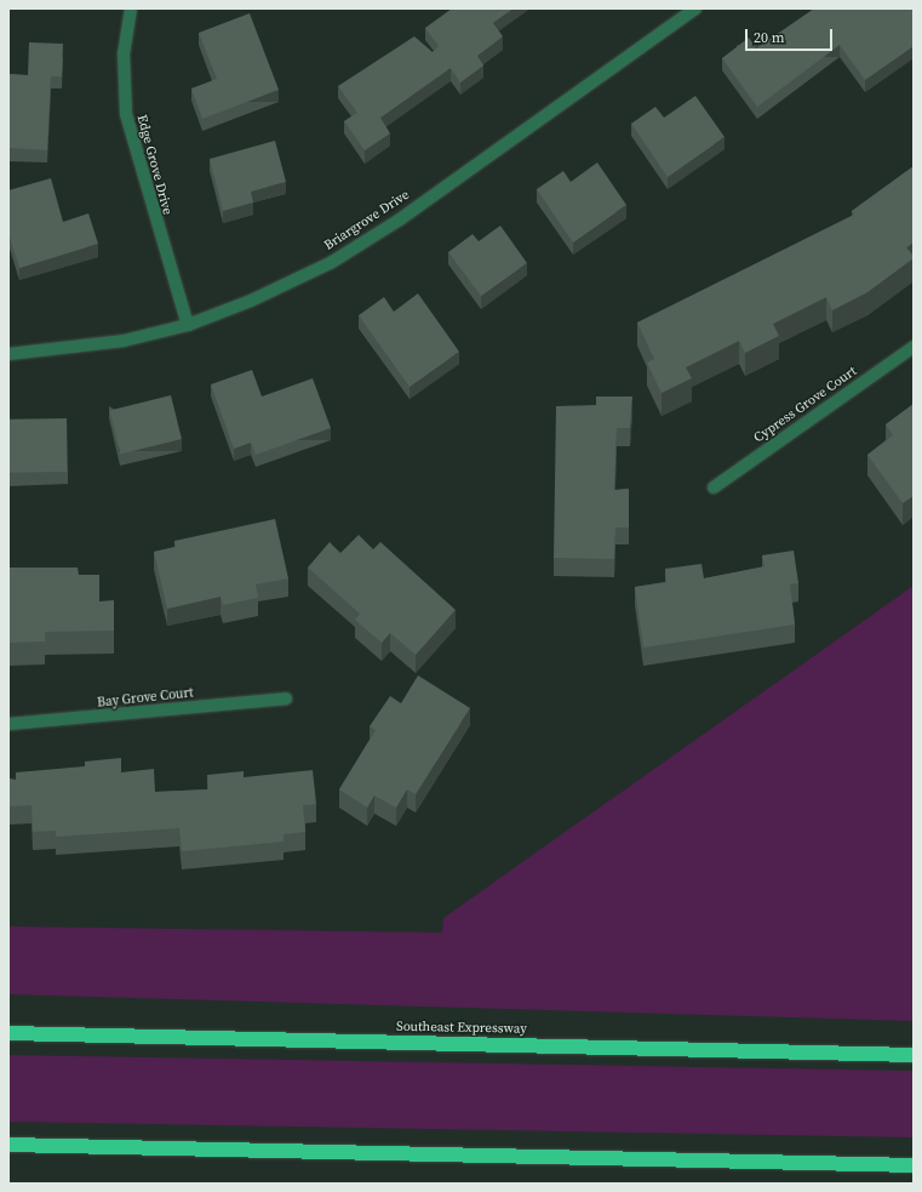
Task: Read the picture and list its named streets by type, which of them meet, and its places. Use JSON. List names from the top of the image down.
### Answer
{
  "streets": {
    "highway": ["Southeast Expressway"],
    "street": [
      "Edge Grove Drive",
      "Briargrove Drive",
      "Cypress Grove Court",
      "Bay Grove Court"
    ]
  },
  "crossings": [
    ["Edge Grove Drive", "Briargrove Drive"]
  ],
  "scale_bar": "20 m"
}
